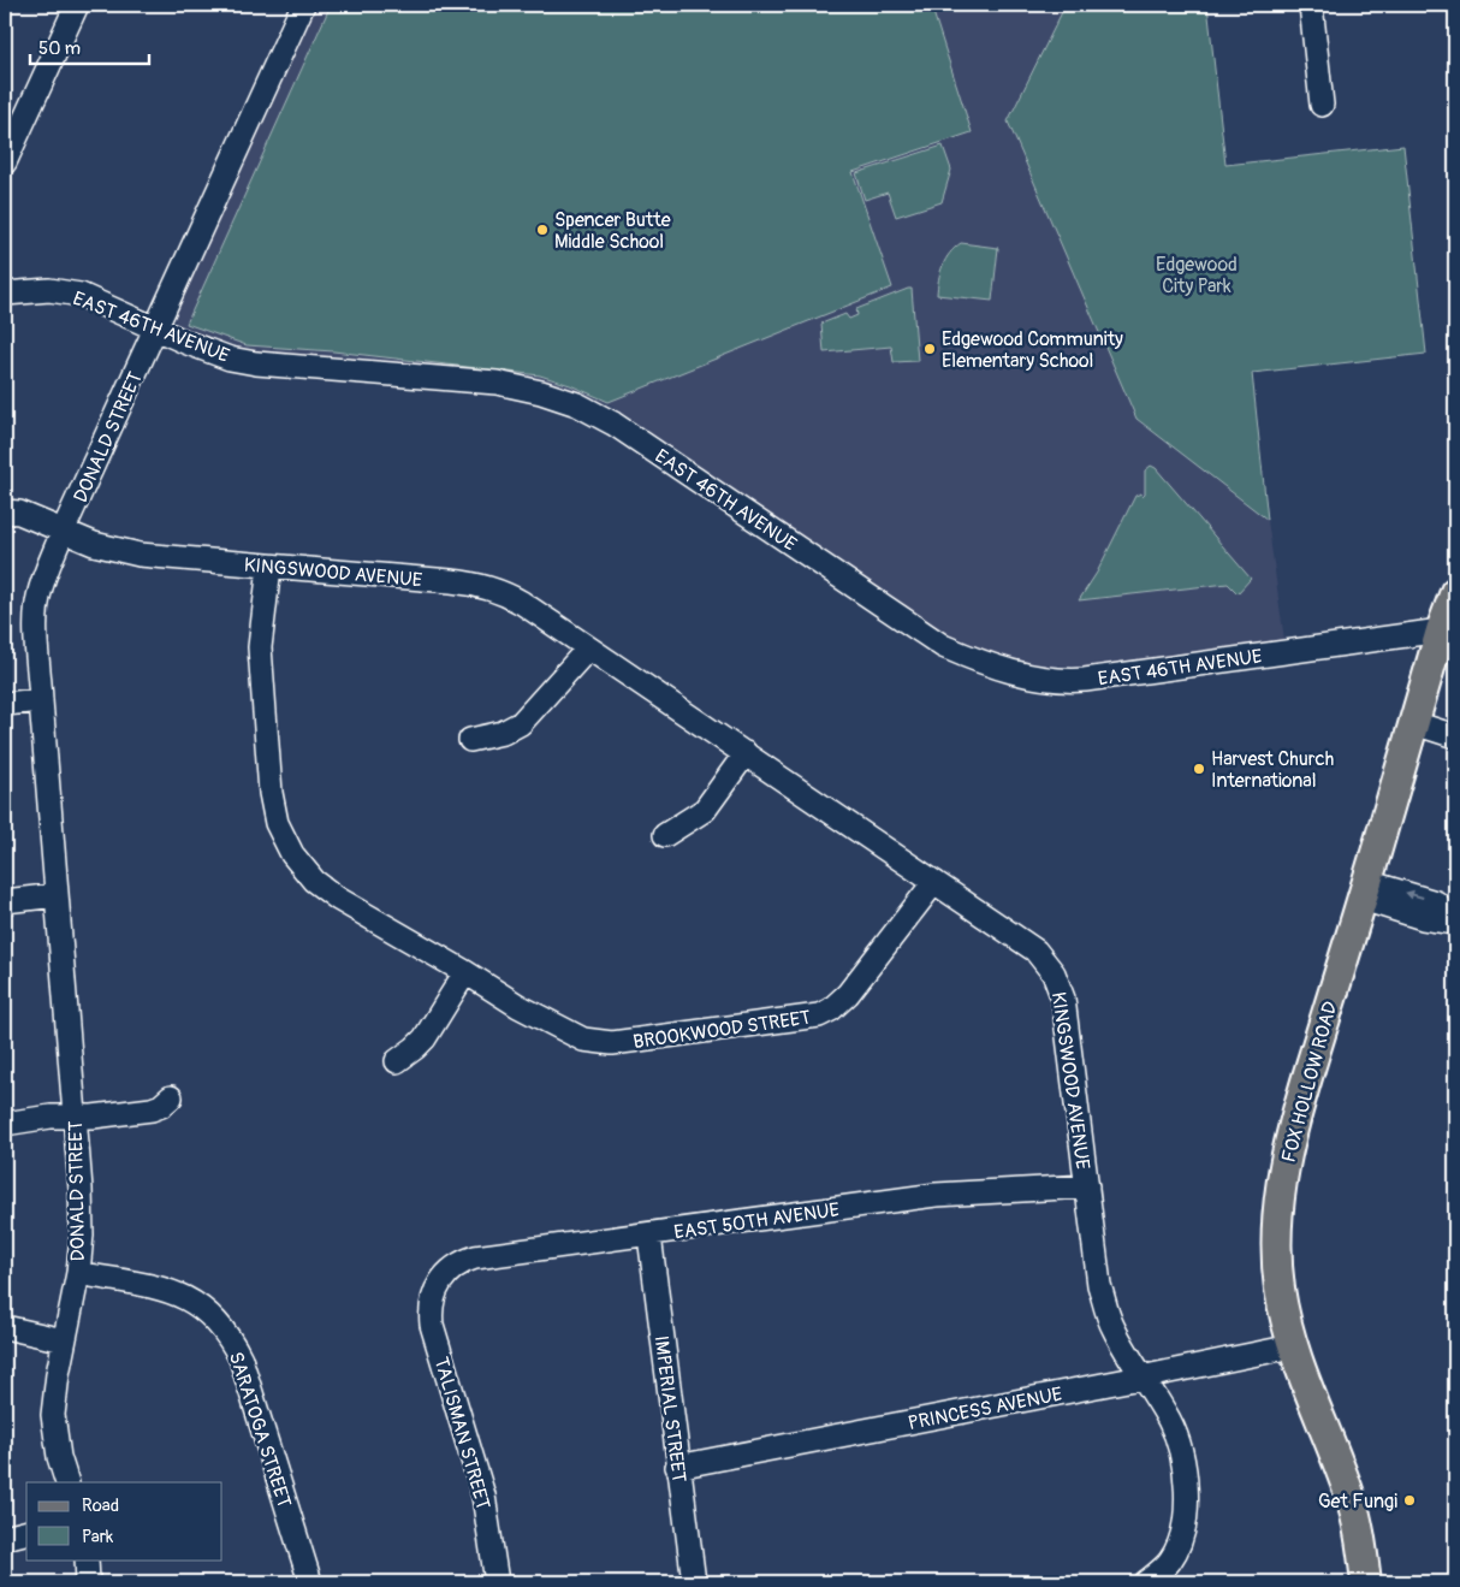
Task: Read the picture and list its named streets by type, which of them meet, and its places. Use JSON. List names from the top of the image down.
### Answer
{
  "streets": {
    "main road": ["FOX HOLLOW ROAD"],
    "street": [
      "EAST 46TH AVENUE",
      "DONALD STREET",
      "KINGSWOOD AVENUE",
      "BROOKWOOD STREET",
      "EAST 50TH AVENUE",
      "PRINCESS AVENUE",
      "IMPERIAL STREET",
      "SARATOGA STREET",
      "TALISMAN STREET"
    ]
  },
  "crossings": [
    ["EAST 46TH AVENUE", "DONALD STREET"],
    ["EAST 46TH AVENUE", "FOX HOLLOW ROAD"],
    ["DONALD STREET", "KINGSWOOD AVENUE"],
    ["DONALD STREET", "SARATOGA STREET"],
    ["KINGSWOOD AVENUE", "BROOKWOOD STREET"],
    ["KINGSWOOD AVENUE", "EAST 50TH AVENUE"],
    ["KINGSWOOD AVENUE", "PRINCESS AVENUE"],
    ["FOX HOLLOW ROAD", "PRINCESS AVENUE"],
    ["EAST 50TH AVENUE", "IMPERIAL STREET"],
    ["EAST 50TH AVENUE", "TALISMAN STREET"],
    ["PRINCESS AVENUE", "IMPERIAL STREET"]
  ],
  "parks": ["Edgewood City Park"],
  "places": [
    "Spencer Butte Middle School",
    "Edgewood Community Elementary School",
    "Harvest Church International",
    "Get Fungi"
  ],
  "legend": ["Road", "Park"],
  "scale_bar": "50 m"
}
